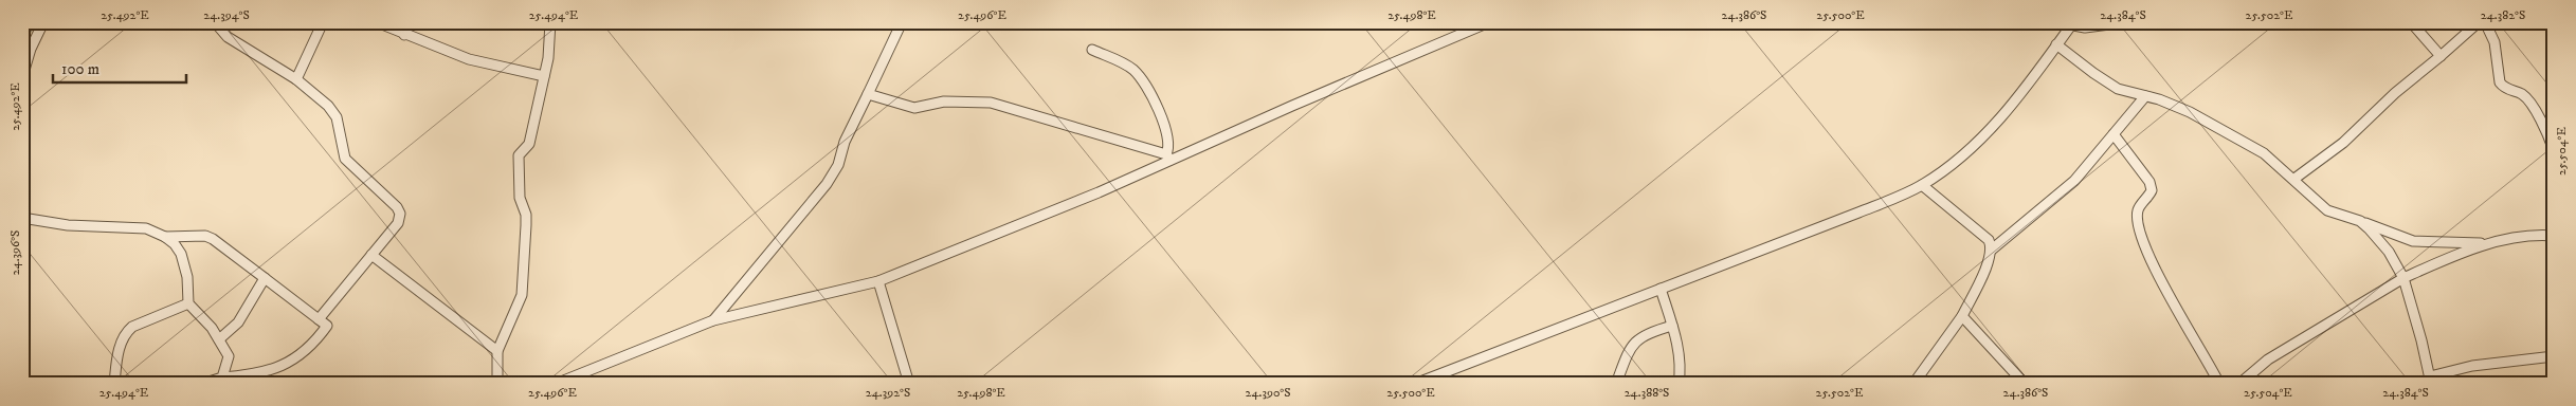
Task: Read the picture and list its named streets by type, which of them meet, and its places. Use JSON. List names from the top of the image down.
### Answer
{
  "scale_bar": "100 m",
  "coordinates": [
    "25.492°E",
    "24.394°S",
    "25.494°E",
    "25.496°E",
    "25.498°E",
    "24.386°S",
    "25.500°E",
    "24.384°S",
    "25.502°E",
    "24.382°S",
    "25.504°E",
    "24.396°S",
    "24.392°S",
    "24.390°S",
    "24.388°S"
  ]
}
